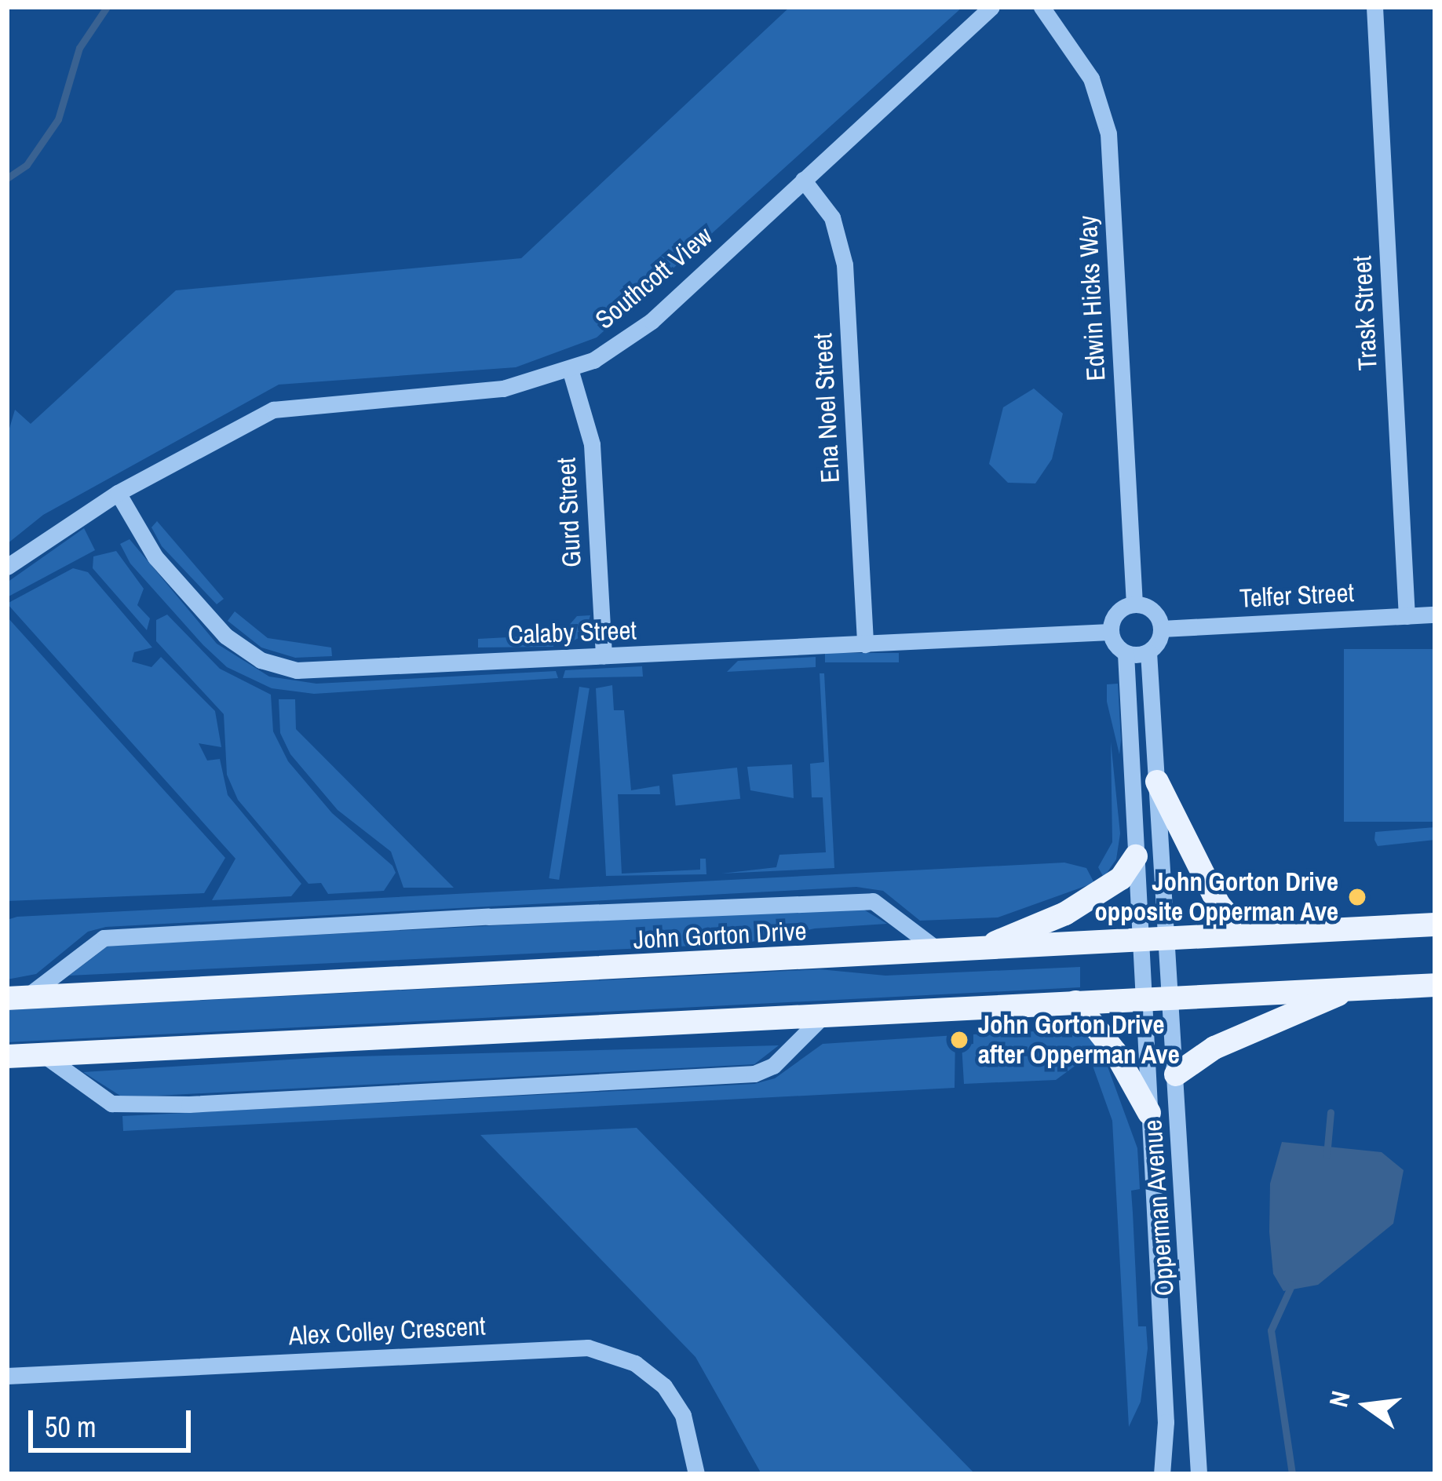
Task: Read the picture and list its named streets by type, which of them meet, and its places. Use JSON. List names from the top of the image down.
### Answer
{
  "streets": {
    "main road": ["John Gorton Drive"],
    "street": [
      "Southcott View",
      "Edwin Hicks Way",
      "Trask Street",
      "Ena Noel Street",
      "Gurd Street",
      "Telfer Street",
      "Calaby Street",
      "Opperman Avenue",
      "Alex Colley Crescent"
    ]
  },
  "crossings": [
    ["Southcott View", "Ena Noel Street"],
    ["Southcott View", "Gurd Street"],
    ["Southcott View", "Calaby Street"],
    ["Edwin Hicks Way", "Telfer Street"],
    ["Edwin Hicks Way", "Calaby Street"],
    ["Trask Street", "Telfer Street"],
    ["Ena Noel Street", "Calaby Street"],
    ["Gurd Street", "Calaby Street"],
    ["Telfer Street", "Calaby Street"],
    ["John Gorton Drive", "Opperman Avenue"]
  ],
  "places": ["John Gorton Drive opposite Opperman Ave", "John Gorton Drive after Opperman Ave"],
  "scale_bar": "50 m",
  "north": "left"
}
